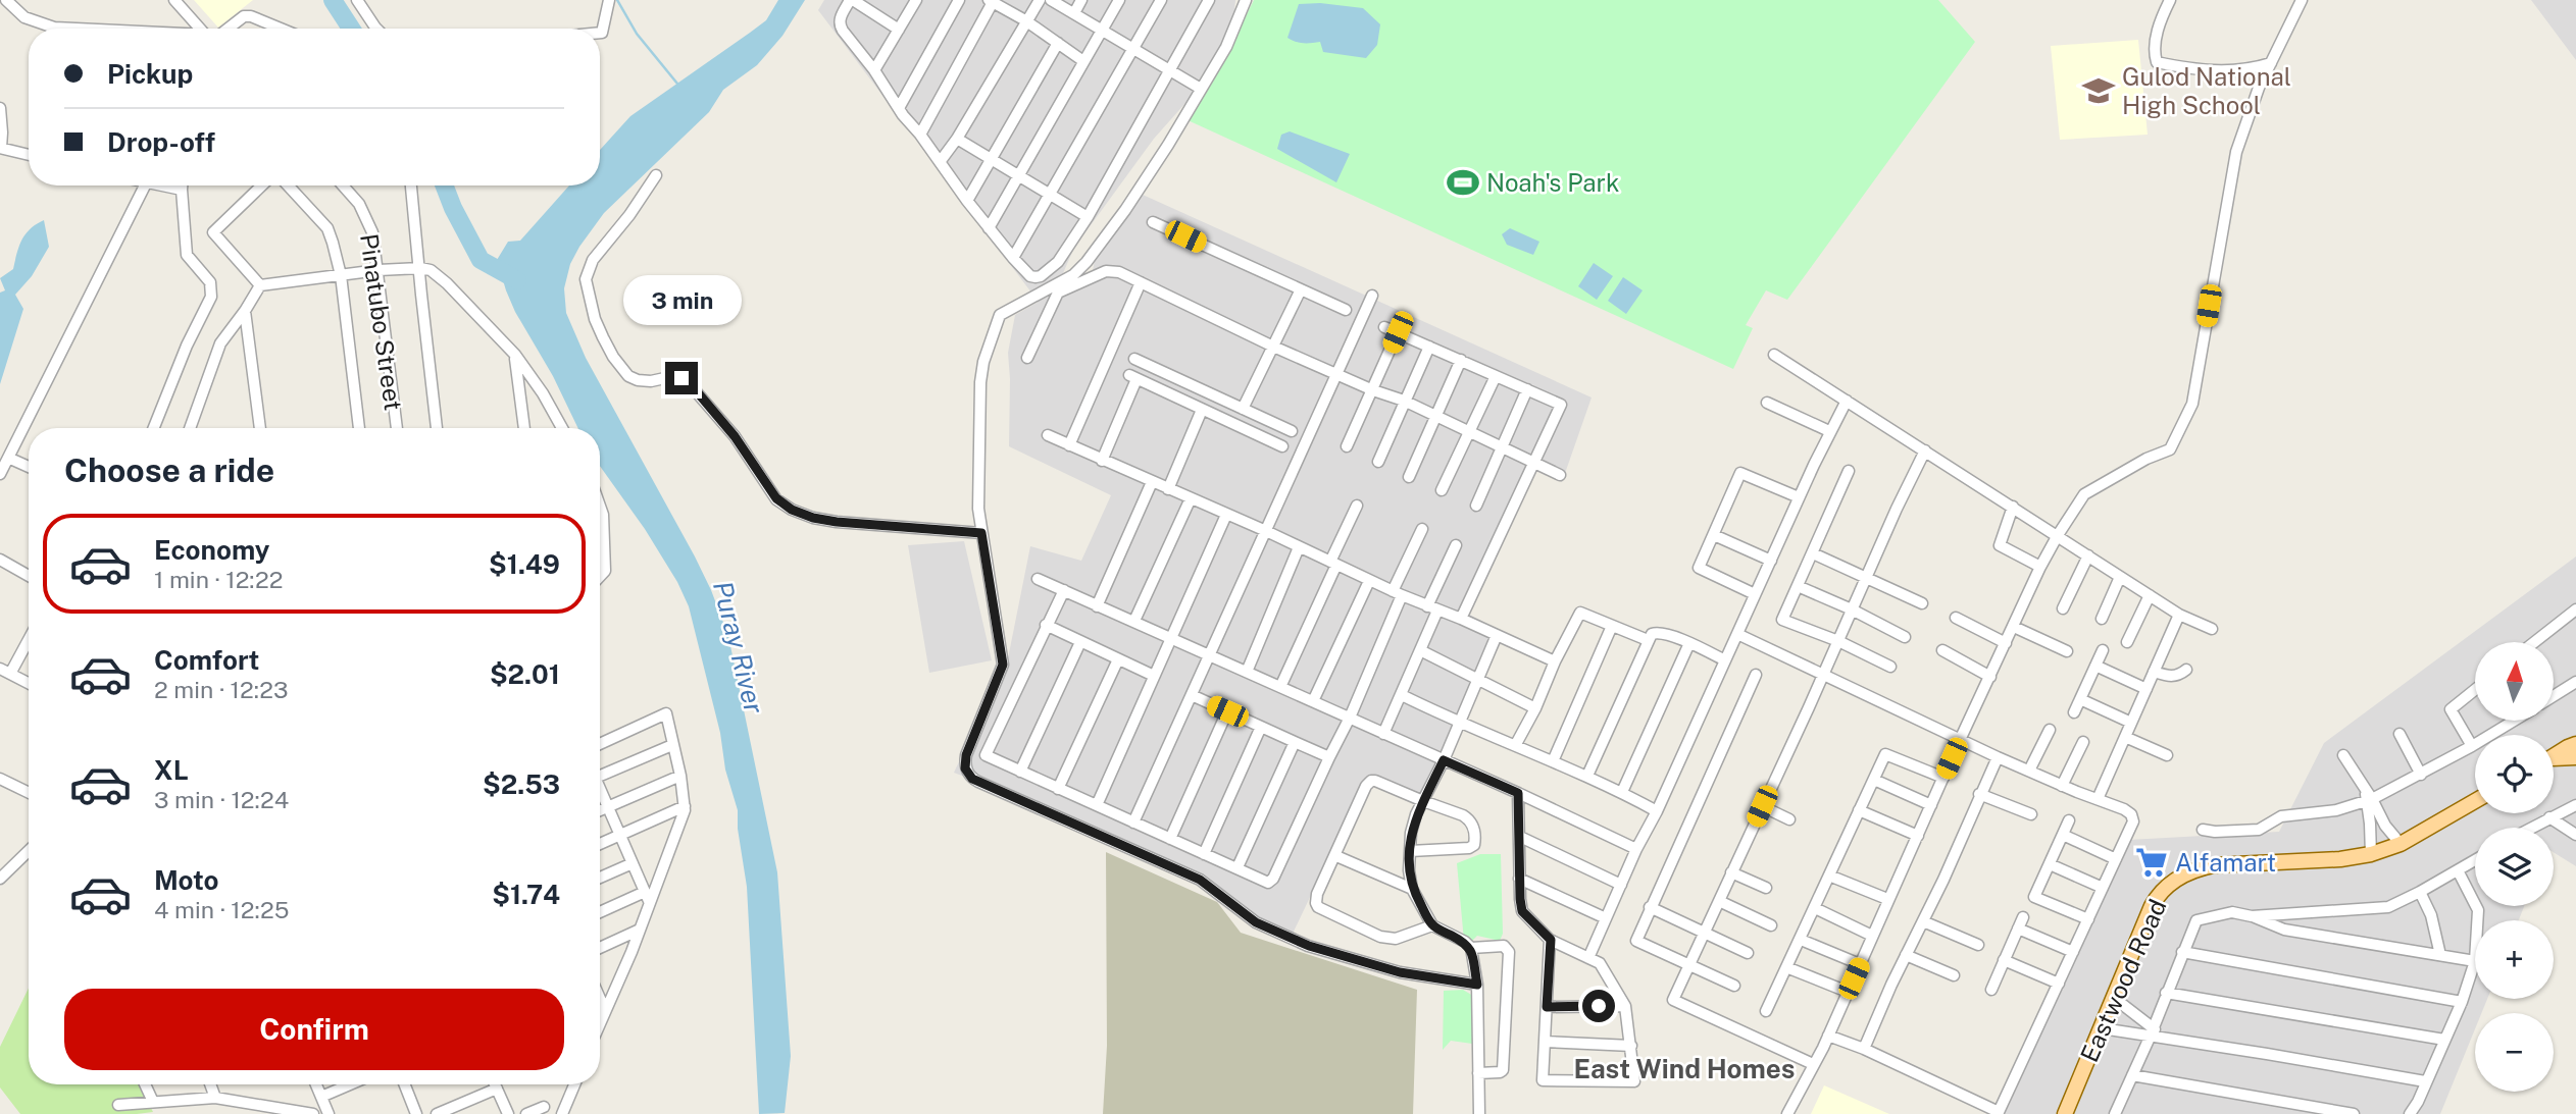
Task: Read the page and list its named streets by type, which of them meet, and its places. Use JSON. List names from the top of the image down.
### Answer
{
  "streets": {
    "main road": ["Eastwood Road"],
    "street": ["Pinatubo Street"]
  },
  "districts": ["East Wind Homes"],
  "water": ["Puray River"],
  "places": {
    "school or university": ["Gulod National High School"],
    "sports": ["Noah's Park"],
    "supermarket": ["Alfamart"]
  },
  "north": "top",
  "page": {
    "banner": ["Pickup", "Drop-off"],
    "bubble": "3 min",
    "heading": "Choose a ride",
    "list": [
      {
        "name": "Economy",
        "note": "1 min · 12:22",
        "value": "$1.49"
      },
      {
        "name": "Comfort",
        "note": "2 min · 12:23",
        "value": "$2.01"
      },
      {
        "name": "XL",
        "note": "3 min · 12:24",
        "value": "$2.53"
      },
      {
        "name": "Moto",
        "note": "4 min · 12:25",
        "value": "$1.74"
      }
    ],
    "map_buttons": ["+", "−"],
    "buttons": "Confirm"
  }
}
